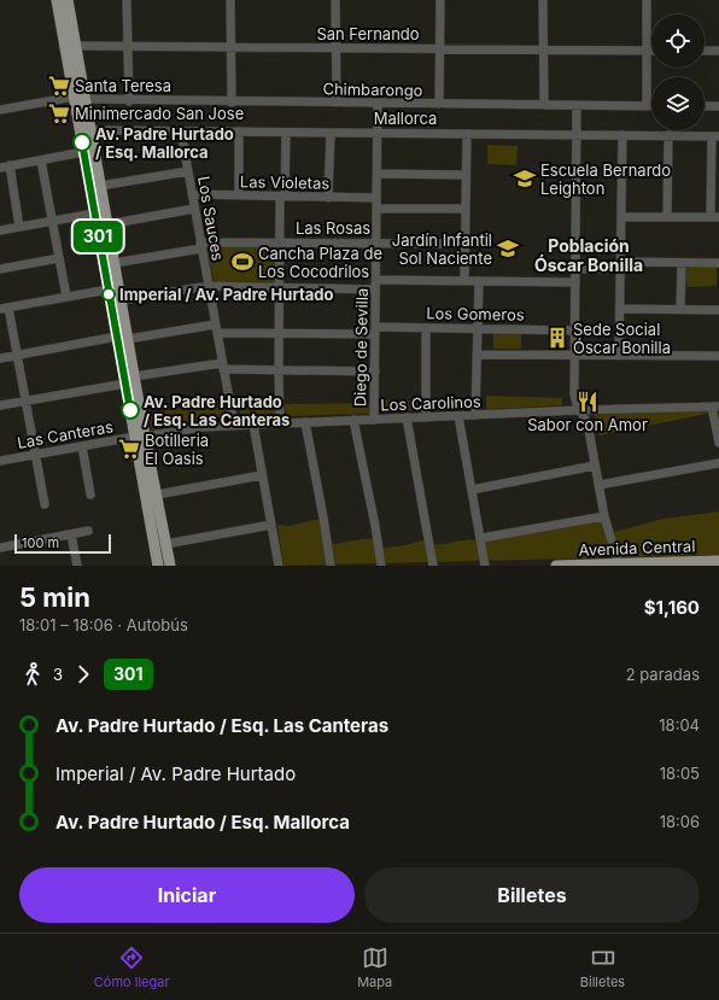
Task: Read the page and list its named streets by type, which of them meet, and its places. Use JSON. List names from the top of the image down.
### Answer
{
  "streets": {
    "main road": ["Avenida Central"],
    "street": [
      "San Fernando",
      "Chimbarongo",
      "Mallorca",
      "Las Violetas",
      "Los Sauces",
      "Las Rosas",
      "Los Gomeros",
      "Diego de Sevilla",
      "Los Carolinos",
      "Las Canteras"
    ]
  },
  "crossings": [
    ["Chimbarongo", "Diego de Sevilla"],
    ["Mallorca", "Los Sauces"],
    ["Mallorca", "Diego de Sevilla"],
    ["Las Violetas", "Los Sauces"],
    ["Las Violetas", "Diego de Sevilla"],
    ["Los Sauces", "Las Rosas"],
    ["Los Sauces", "Los Gomeros"],
    ["Los Sauces", "Los Carolinos"],
    ["Las Rosas", "Diego de Sevilla"],
    ["Los Gomeros", "Diego de Sevilla"],
    ["Diego de Sevilla", "Los Carolinos"],
    ["Los Carolinos", "Las Canteras"]
  ],
  "districts": ["Población Óscar Bonilla"],
  "places": {
    "supermarket": ["Santa Teresa", "Minimercado San Jose", "Botilleria El Oasis"],
    "other": ["Av. Padre Hurtado / Esq. Mallorca", "Imperial / Av. Padre Hurtado", "Av. Padre Hurtado / Esq. Las Canteras"],
    "school or university": ["Escuela Bernardo Leighton", "Jardín Infantil Sol Naciente"],
    "sports": ["Cancha Plaza de Los Cocodrilos"],
    "building": ["Sede Social Óscar Bonilla"],
    "restaurant": ["Sabor con Amor"]
  },
  "lines": ["bus line 301"],
  "scale_bar": "100 m",
  "page": {
    "on_map": "301",
    "scale": "100 m",
    "heading": ["5 min", "18:01 – 18:06 · Autobús", "$1,160"],
    "legs": ["3", "301", "2 paradas"],
    "list": [
      {
        "name": "Av. Padre Hurtado / Esq. Las Canteras",
        "value": "18:04"
      },
      {
        "name": "Imperial / Av. Padre Hurtado",
        "value": "18:05"
      },
      {
        "name": "Av. Padre Hurtado / Esq. Mallorca",
        "value": "18:06"
      }
    ],
    "buttons": ["Iniciar", "Billetes"],
    "tabs": ["Cómo llegar", "Mapa", "Billetes"]
  }
}
